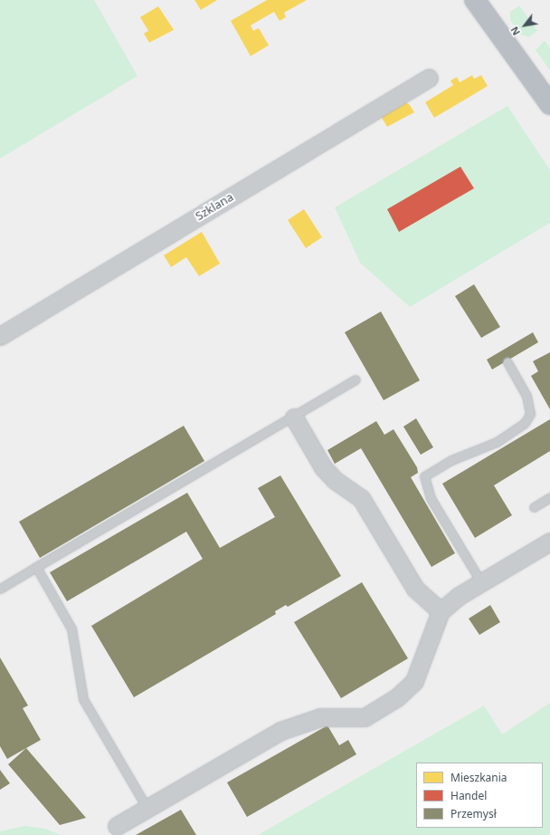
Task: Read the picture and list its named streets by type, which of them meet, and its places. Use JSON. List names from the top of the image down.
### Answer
{
  "streets": {
    "street": ["Szklana"]
  },
  "legend": ["Mieszkania", "Handel", "Przemysł"],
  "north": "bottom left"
}
